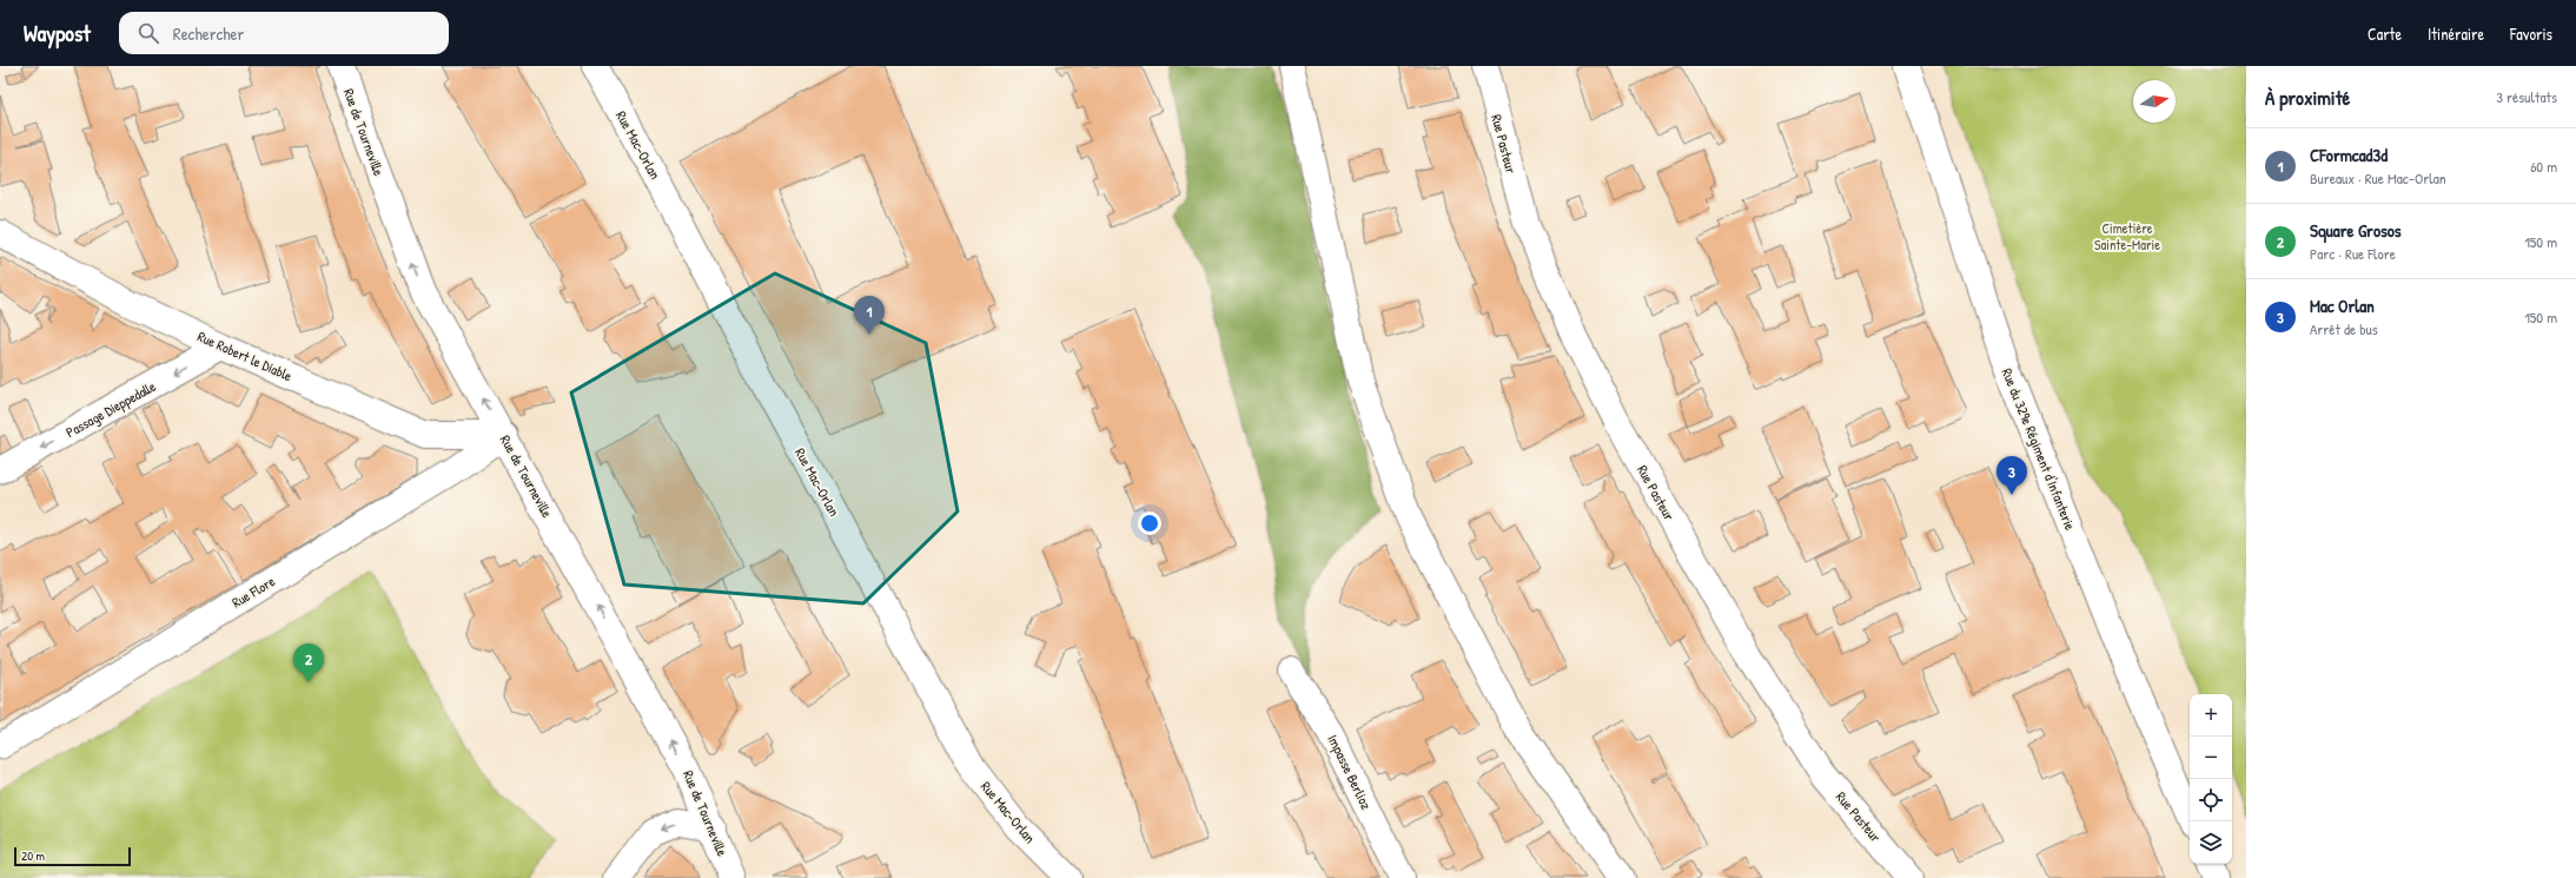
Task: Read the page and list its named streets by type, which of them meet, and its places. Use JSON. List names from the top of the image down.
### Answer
{
  "streets": {
    "street": [
      "Rue de Tourneville",
      "Rue Pasteur",
      "Rue Mac-Orlan",
      "Rue Robert le Diable",
      "Passage Dieppedalle",
      "Rue du 329e Régiment d'Infanterie",
      "Rue Flore",
      "Impasse Berlioz"
    ]
  },
  "crossings": [
    ["Rue de Tourneville", "Rue Robert le Diable"],
    ["Rue de Tourneville", "Rue Flore"],
    ["Rue Robert le Diable", "Passage Dieppedalle"],
    ["Rue Robert le Diable", "Rue Flore"]
  ],
  "one_way": ["Rue de Tourneville", "Passage Dieppedalle"],
  "parks": ["Cimetière Sainte-Marie"],
  "scale_bar": "20 m",
  "north": "right",
  "page": {
    "header": "Waypost",
    "search": "Rechercher",
    "nav": ["Carte", "Itinéraire", "Favoris"],
    "heading": ["À proximité", "3 résultats"],
    "list": [
      {
        "mark": "1",
        "name": "CFormcad3d",
        "note": "Bureaux · Rue Mac-Orlan",
        "value": "60 m"
      },
      {
        "mark": "2",
        "name": "Square Grosos",
        "note": "Parc · Rue Flore",
        "value": "150 m"
      },
      {
        "mark": "3",
        "name": "Mac Orlan",
        "note": "Arrêt de bus",
        "value": "150 m"
      }
    ],
    "pins": ["1", "3", "2"],
    "map_buttons": ["+", "−"],
    "scale": "20 m"
  }
}
